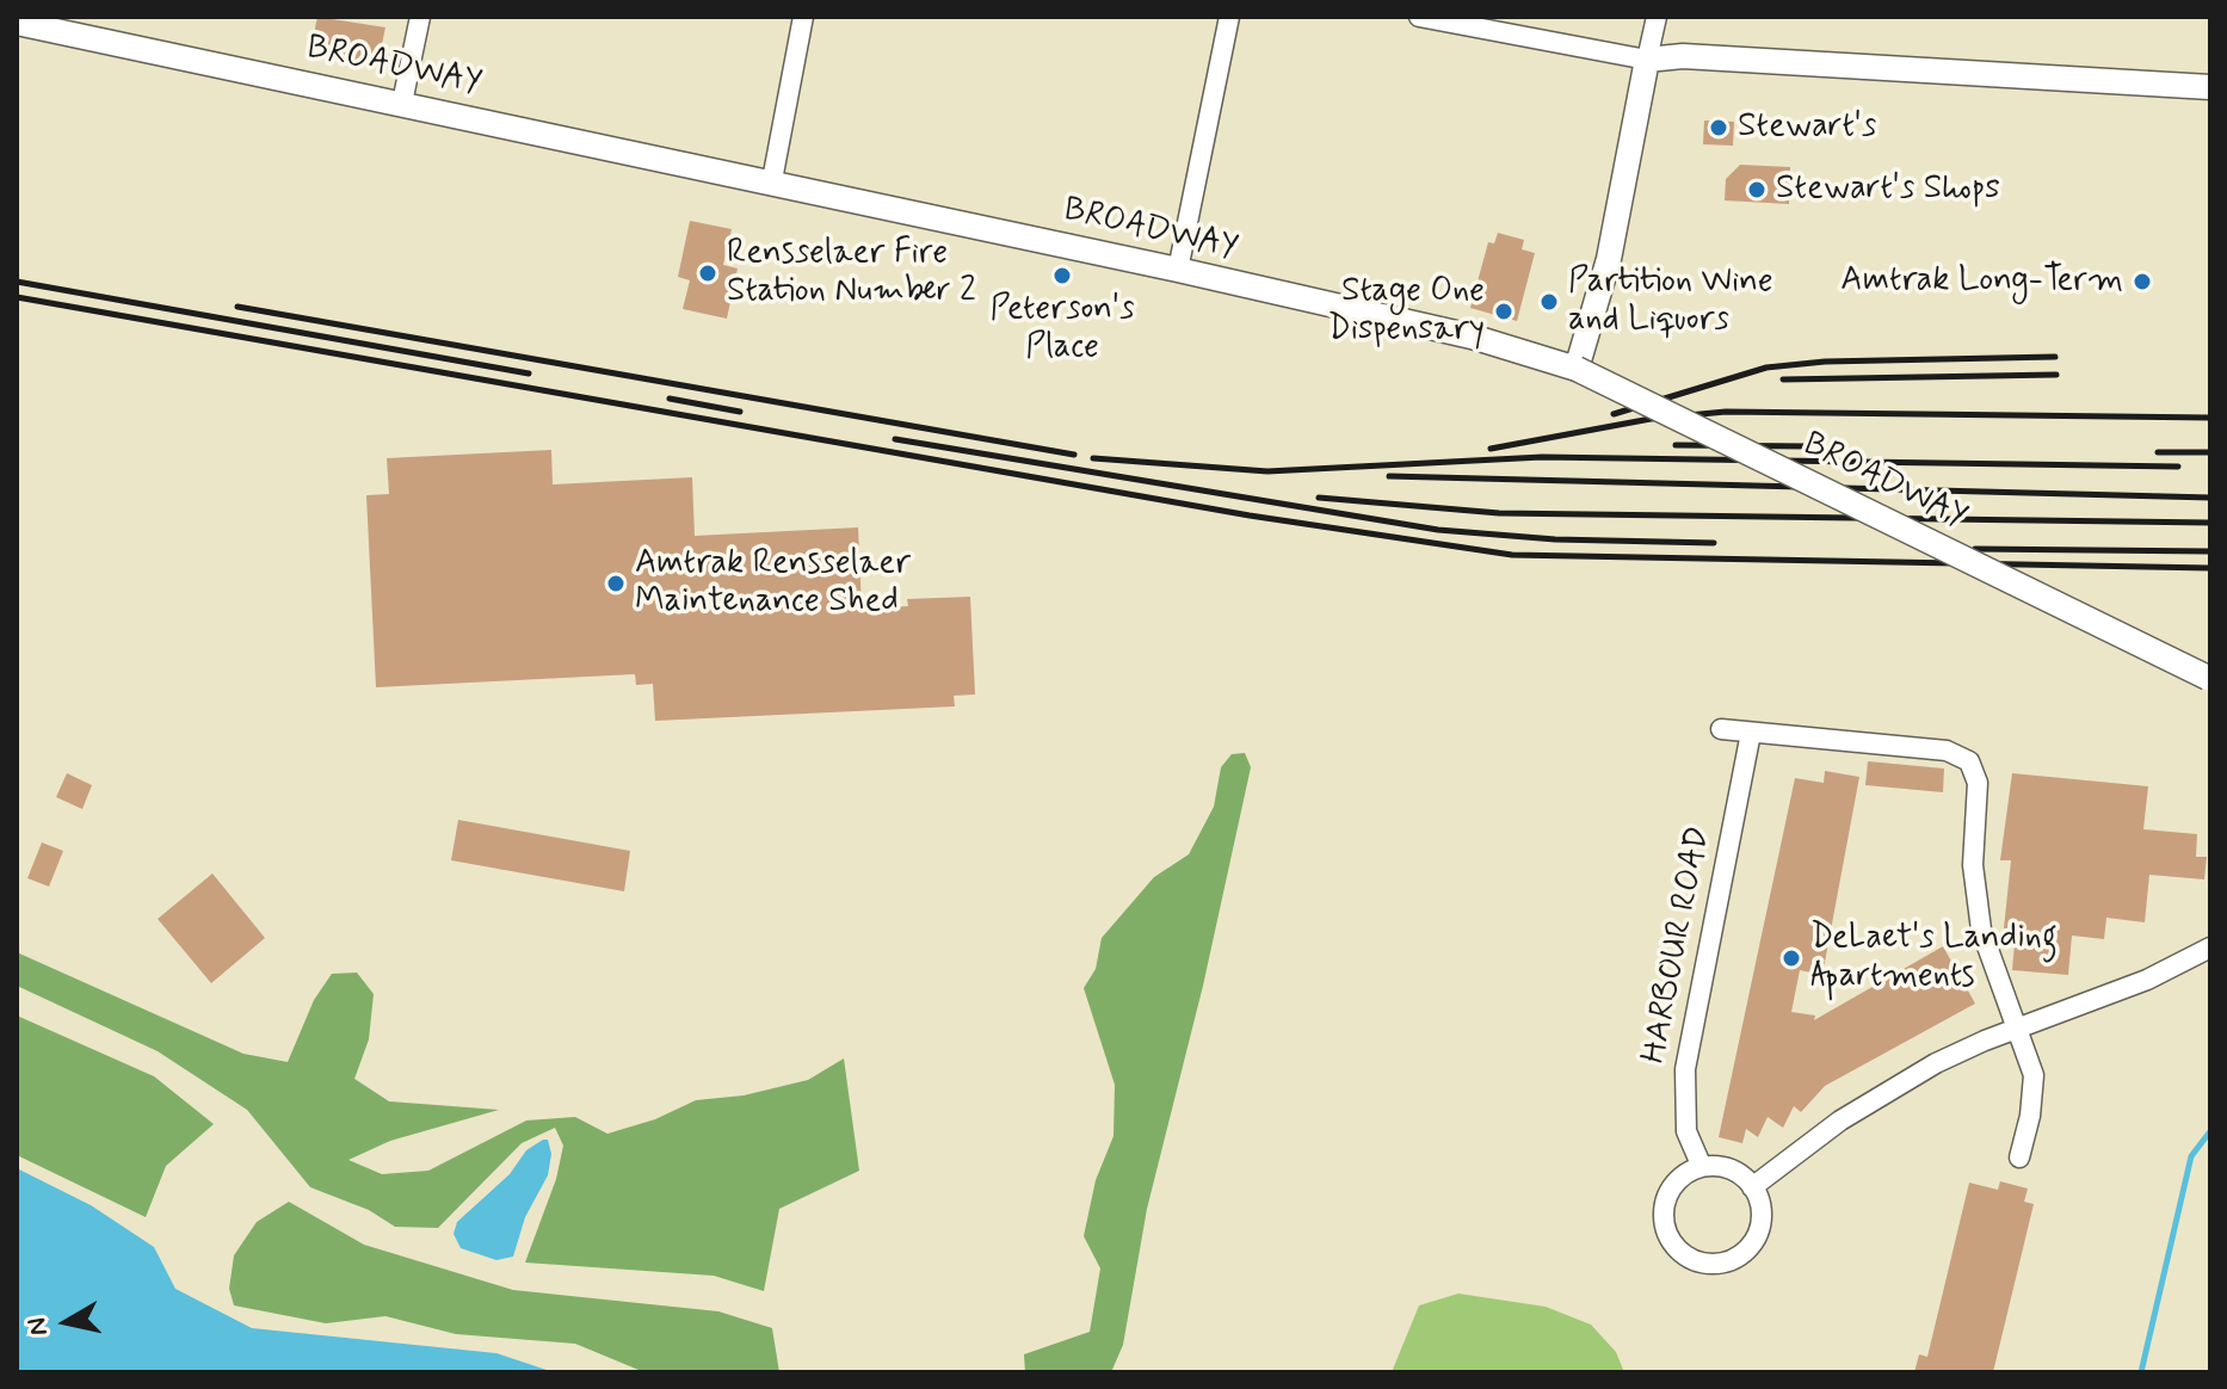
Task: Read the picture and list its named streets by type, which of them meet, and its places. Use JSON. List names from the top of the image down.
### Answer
{
  "streets": {
    "street": ["BROADWAY", "HARBOUR ROAD"]
  },
  "places": [
    "Stewart's",
    "Stewart's Shops",
    "Rensselaer Fire Station Number 2",
    "Peterson's Place",
    "Amtrak Long-Term",
    "Partition Wine and Liquors",
    "Stage One Dispensary",
    "Amtrak Rensselaer Maintenance Shed",
    "DeLaet's Landing Apartments"
  ],
  "north": "left"
}
